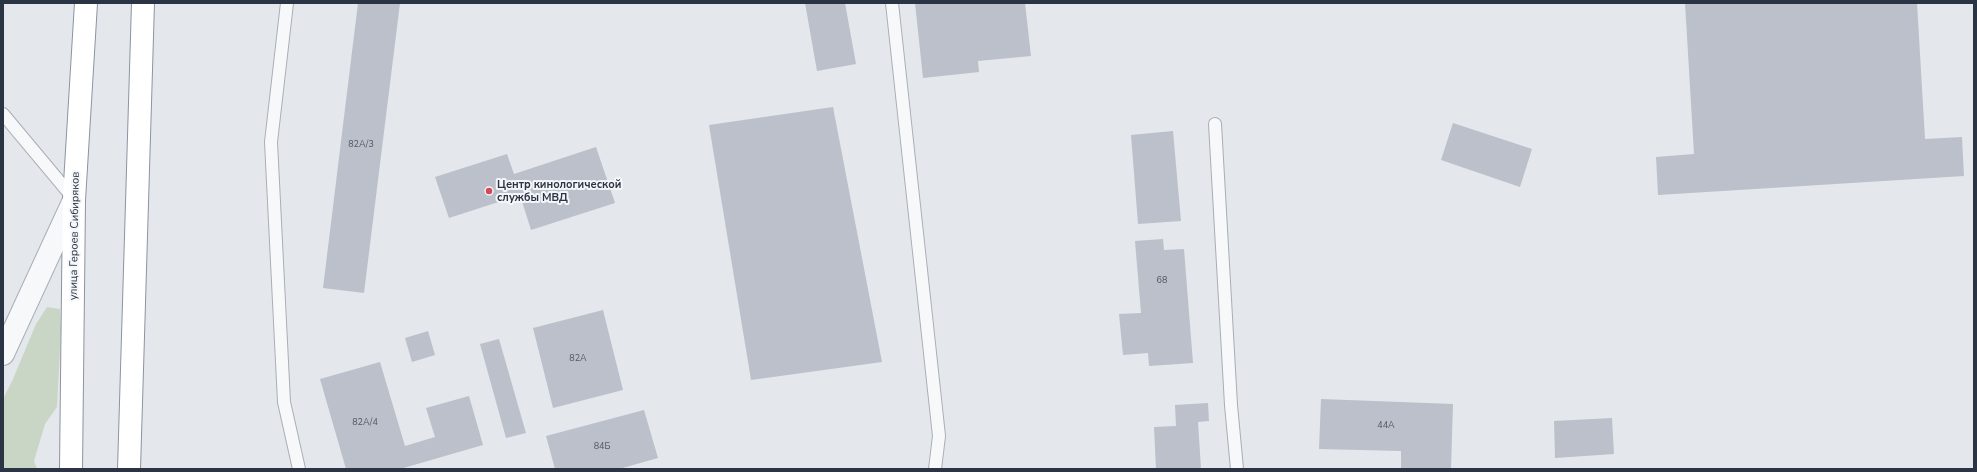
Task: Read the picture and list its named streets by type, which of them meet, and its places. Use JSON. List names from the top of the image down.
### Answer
{
  "streets": {
    "highway": ["улица Героев Сибиряков"]
  },
  "places": ["Центр кинологической службы МВД"],
  "house_numbers": [
    "82А/3",
    "68",
    "82А",
    "82А/4",
    "44А",
    "84Б"
  ]
}
